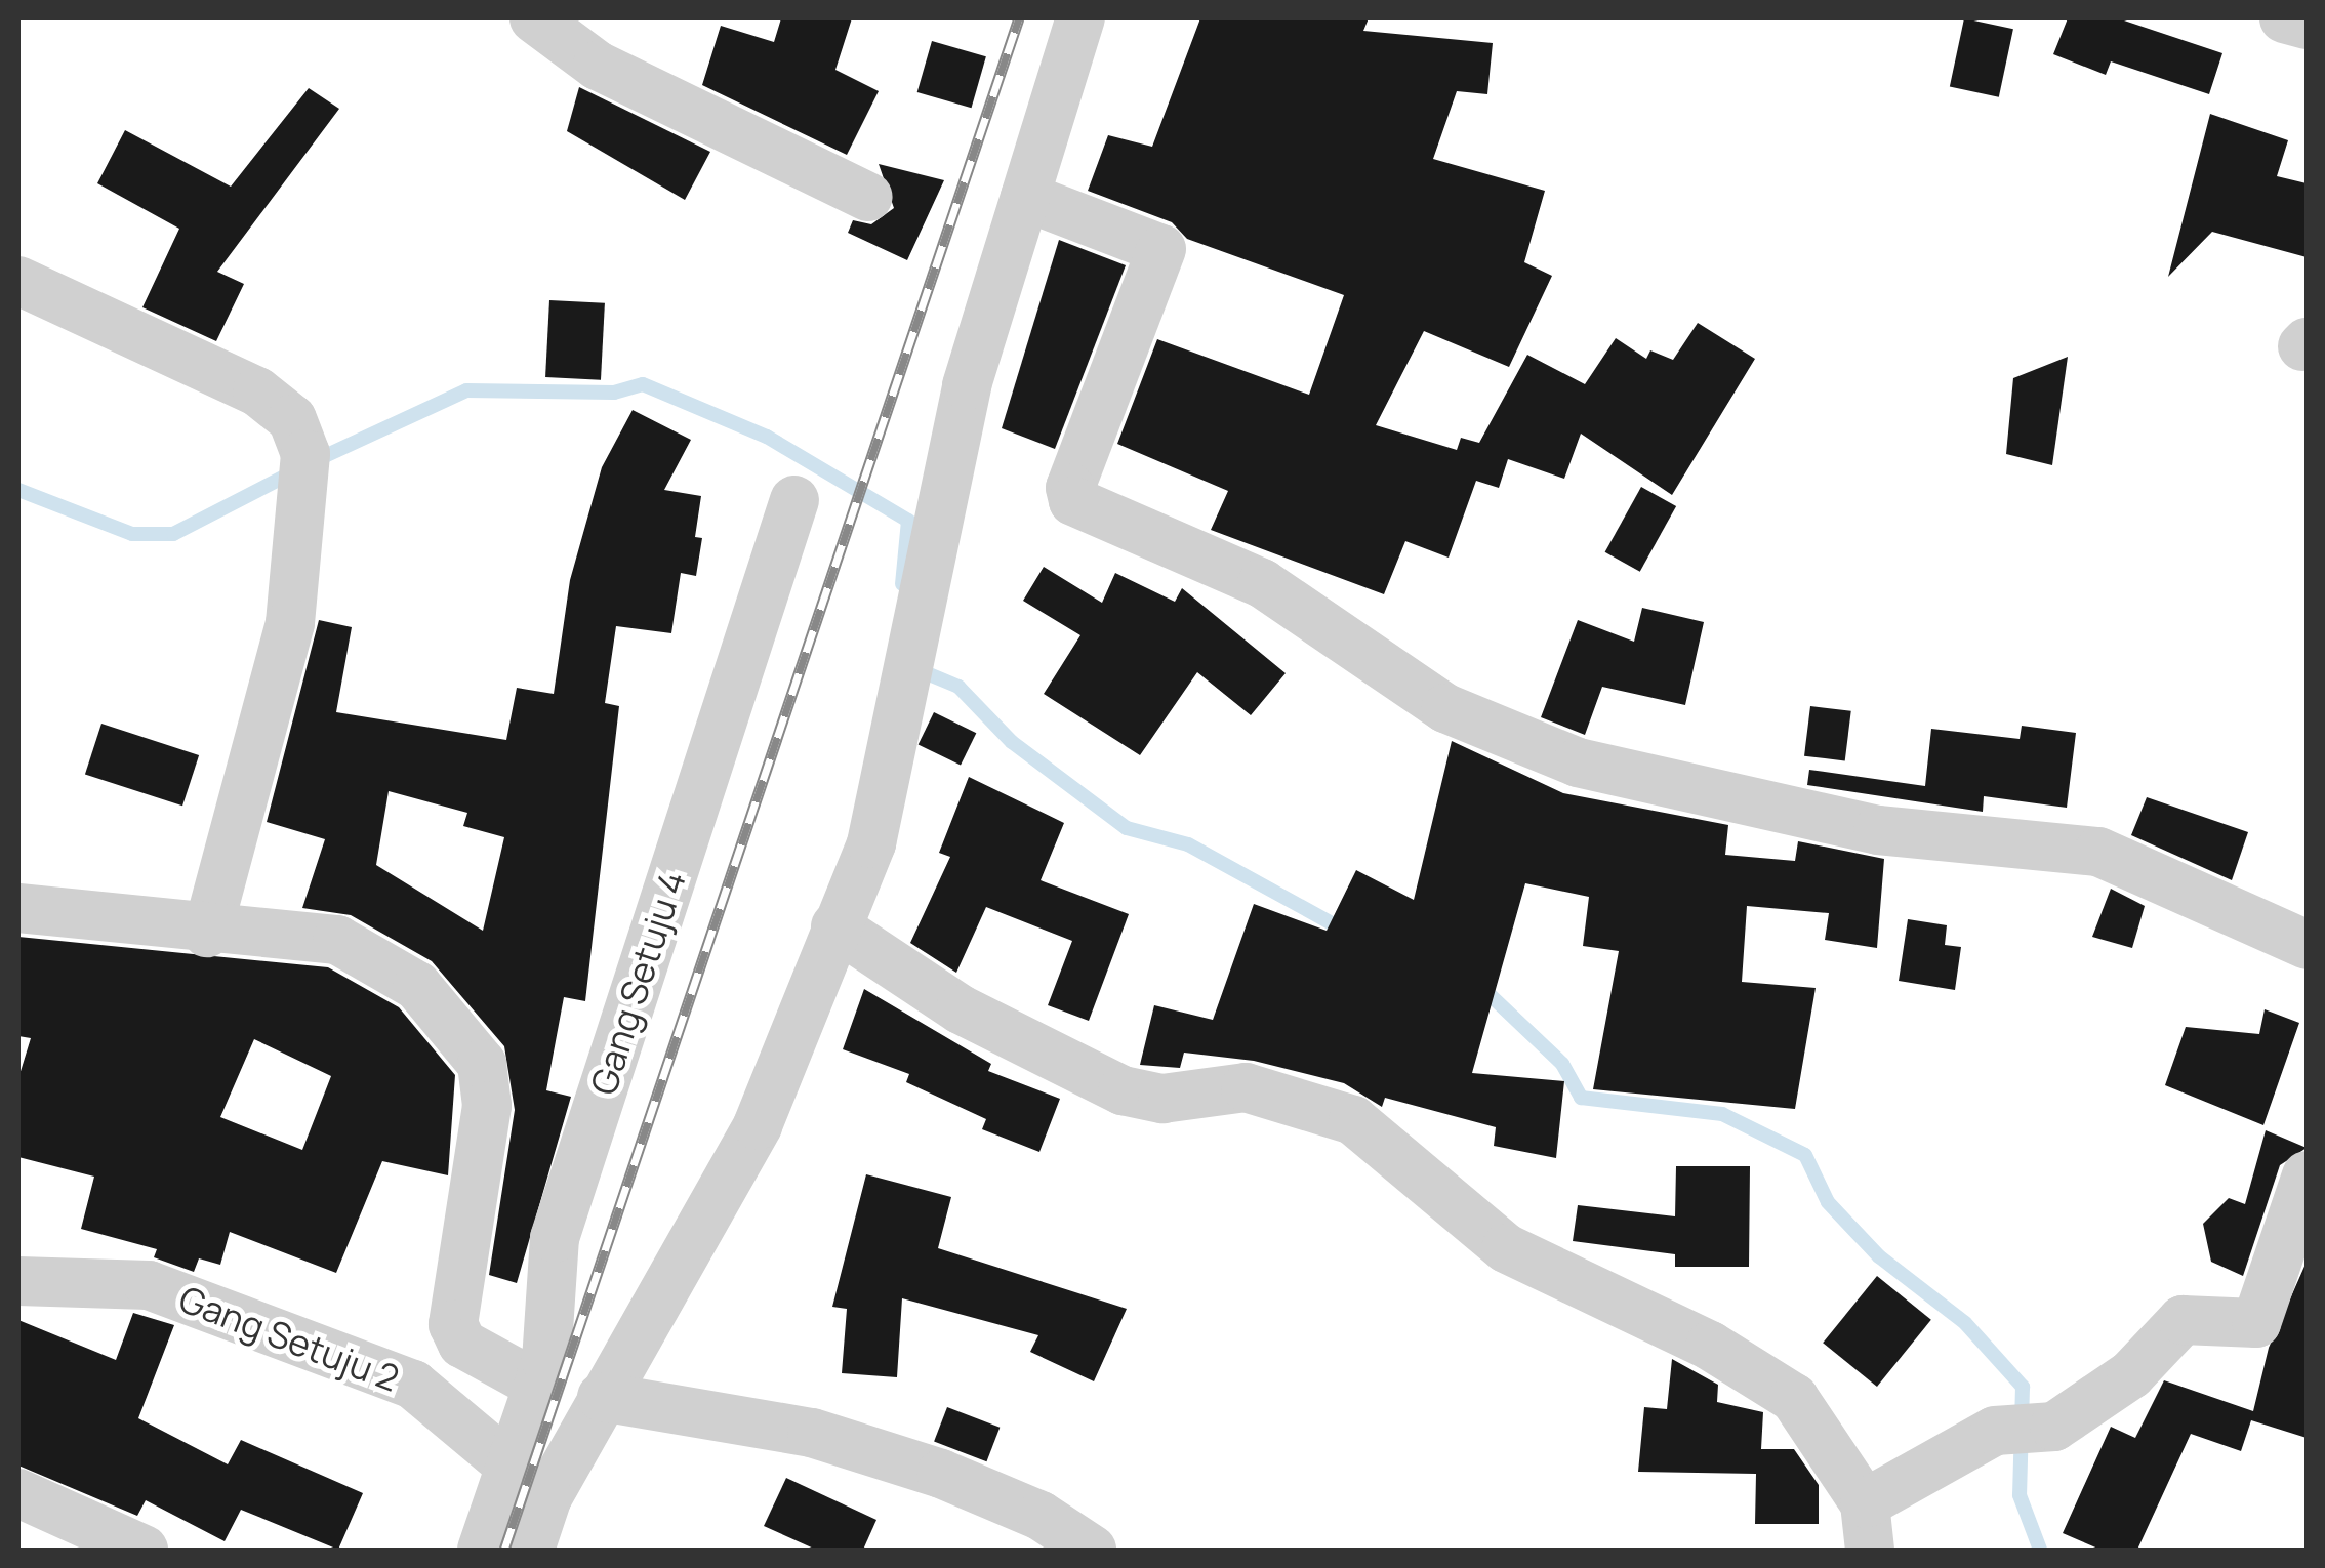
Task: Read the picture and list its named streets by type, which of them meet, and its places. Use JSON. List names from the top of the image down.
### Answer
{
  "streets": {
    "street": ["Gang Setuju 4", "Gang Setuju 2"]
  },
  "crossings": [
    ["Gang Setuju 4", "Gang Setuju 2"]
  ]
}
